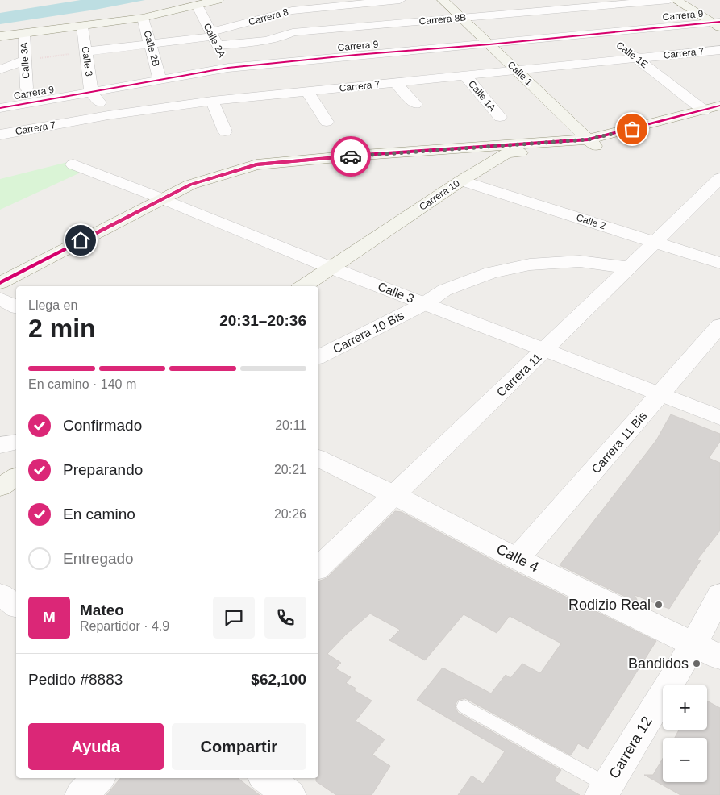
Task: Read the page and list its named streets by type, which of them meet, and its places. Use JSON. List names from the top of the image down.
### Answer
{
  "streets": {
    "main road": ["Calle 1", "Carrera 10"],
    "street": [
      "Carrera 9",
      "Carrera 8",
      "Carrera 8B",
      "Calle 2A",
      "Calle 2B",
      "Carrera 7",
      "Calle 1E",
      "Calle 3A",
      "Calle 3",
      "Calle 1A",
      "Calle 2",
      "Carrera 10 Bis",
      "Carrera 11",
      "Carrera 11 Bis",
      "Calle 4",
      "Carrera 12"
    ]
  },
  "crossings": [
    ["Carrera 9", "Calle 2A"],
    ["Carrera 9", "Calle 2B"],
    ["Carrera 9", "Carrera 7"],
    ["Carrera 9", "Calle 1E"],
    ["Carrera 9", "Calle 3"],
    ["Carrera 9", "Calle 1"],
    ["Carrera 8", "Carrera 8B"],
    ["Carrera 8", "Calle 2A"],
    ["Carrera 8B", "Calle 2A"],
    ["Carrera 8B", "Calle 1E"],
    ["Carrera 8B", "Calle 1"],
    ["Calle 2A", "Carrera 7"],
    ["Carrera 7", "Calle 1E"],
    ["Carrera 7", "Calle 3"],
    ["Carrera 7", "Calle 1"],
    ["Carrera 7", "Calle 1A"],
    ["Calle 3", "Carrera 10"],
    ["Calle 3", "Carrera 10 Bis"],
    ["Calle 3", "Carrera 11"],
    ["Calle 3", "Carrera 11 Bis"],
    ["Calle 1", "Carrera 10"],
    ["Carrera 10", "Calle 2"],
    ["Calle 2", "Carrera 11"],
    ["Carrera 10 Bis", "Carrera 11"],
    ["Carrera 11", "Calle 4"],
    ["Carrera 11 Bis", "Calle 4"],
    ["Calle 4", "Carrera 12"]
  ],
  "places": ["Rodizio Real", "Bandidos"],
  "page": {
    "heading": ["2 min", "Llega en", "20:31–20:36"],
    "panel": [
      "Mateo",
      "Repartidor · 4.9",
      "Pedido #8883",
      "$62,100"
    ],
    "bar": "En camino · 140 m",
    "list": [
      ["Confirmado", "20:11"],
      ["Preparando", "20:21"],
      ["En camino", "20:26"],
      "Entregado"
    ],
    "round": "M",
    "map_buttons": ["+", "−"],
    "buttons": ["Ayuda", "Compartir"]
  }
}
